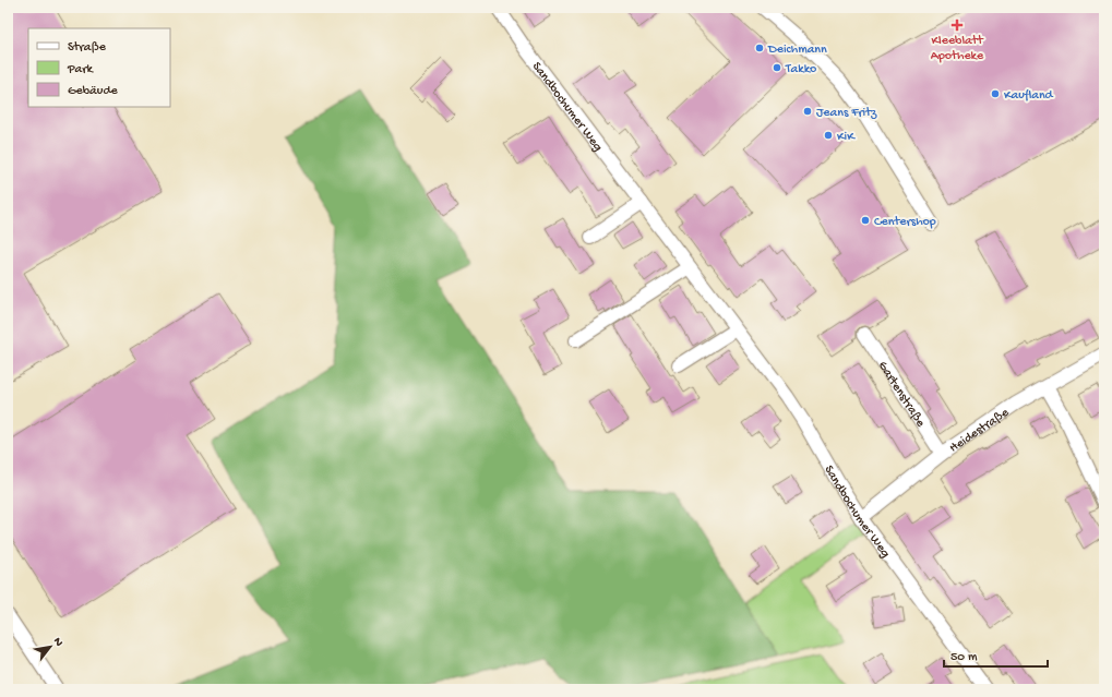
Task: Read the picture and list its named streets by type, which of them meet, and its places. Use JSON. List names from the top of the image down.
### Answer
{
  "streets": {
    "street": ["Sandbochumer Weg", "Gartenstraße", "Heidestraße"]
  },
  "crossings": [
    ["Sandbochumer Weg", "Heidestraße"],
    ["Gartenstraße", "Heidestraße"]
  ],
  "places": {
    "health": ["Kleeblatt Apotheke"],
    "other": [
      "Deichmann",
      "Takko",
      "Kaufland",
      "Jeans Fritz",
      "KiK",
      "Centershop"
    ]
  },
  "legend": ["Straße", "Park", "Gebäude"],
  "scale_bar": "50 m",
  "north": "top right"
}
